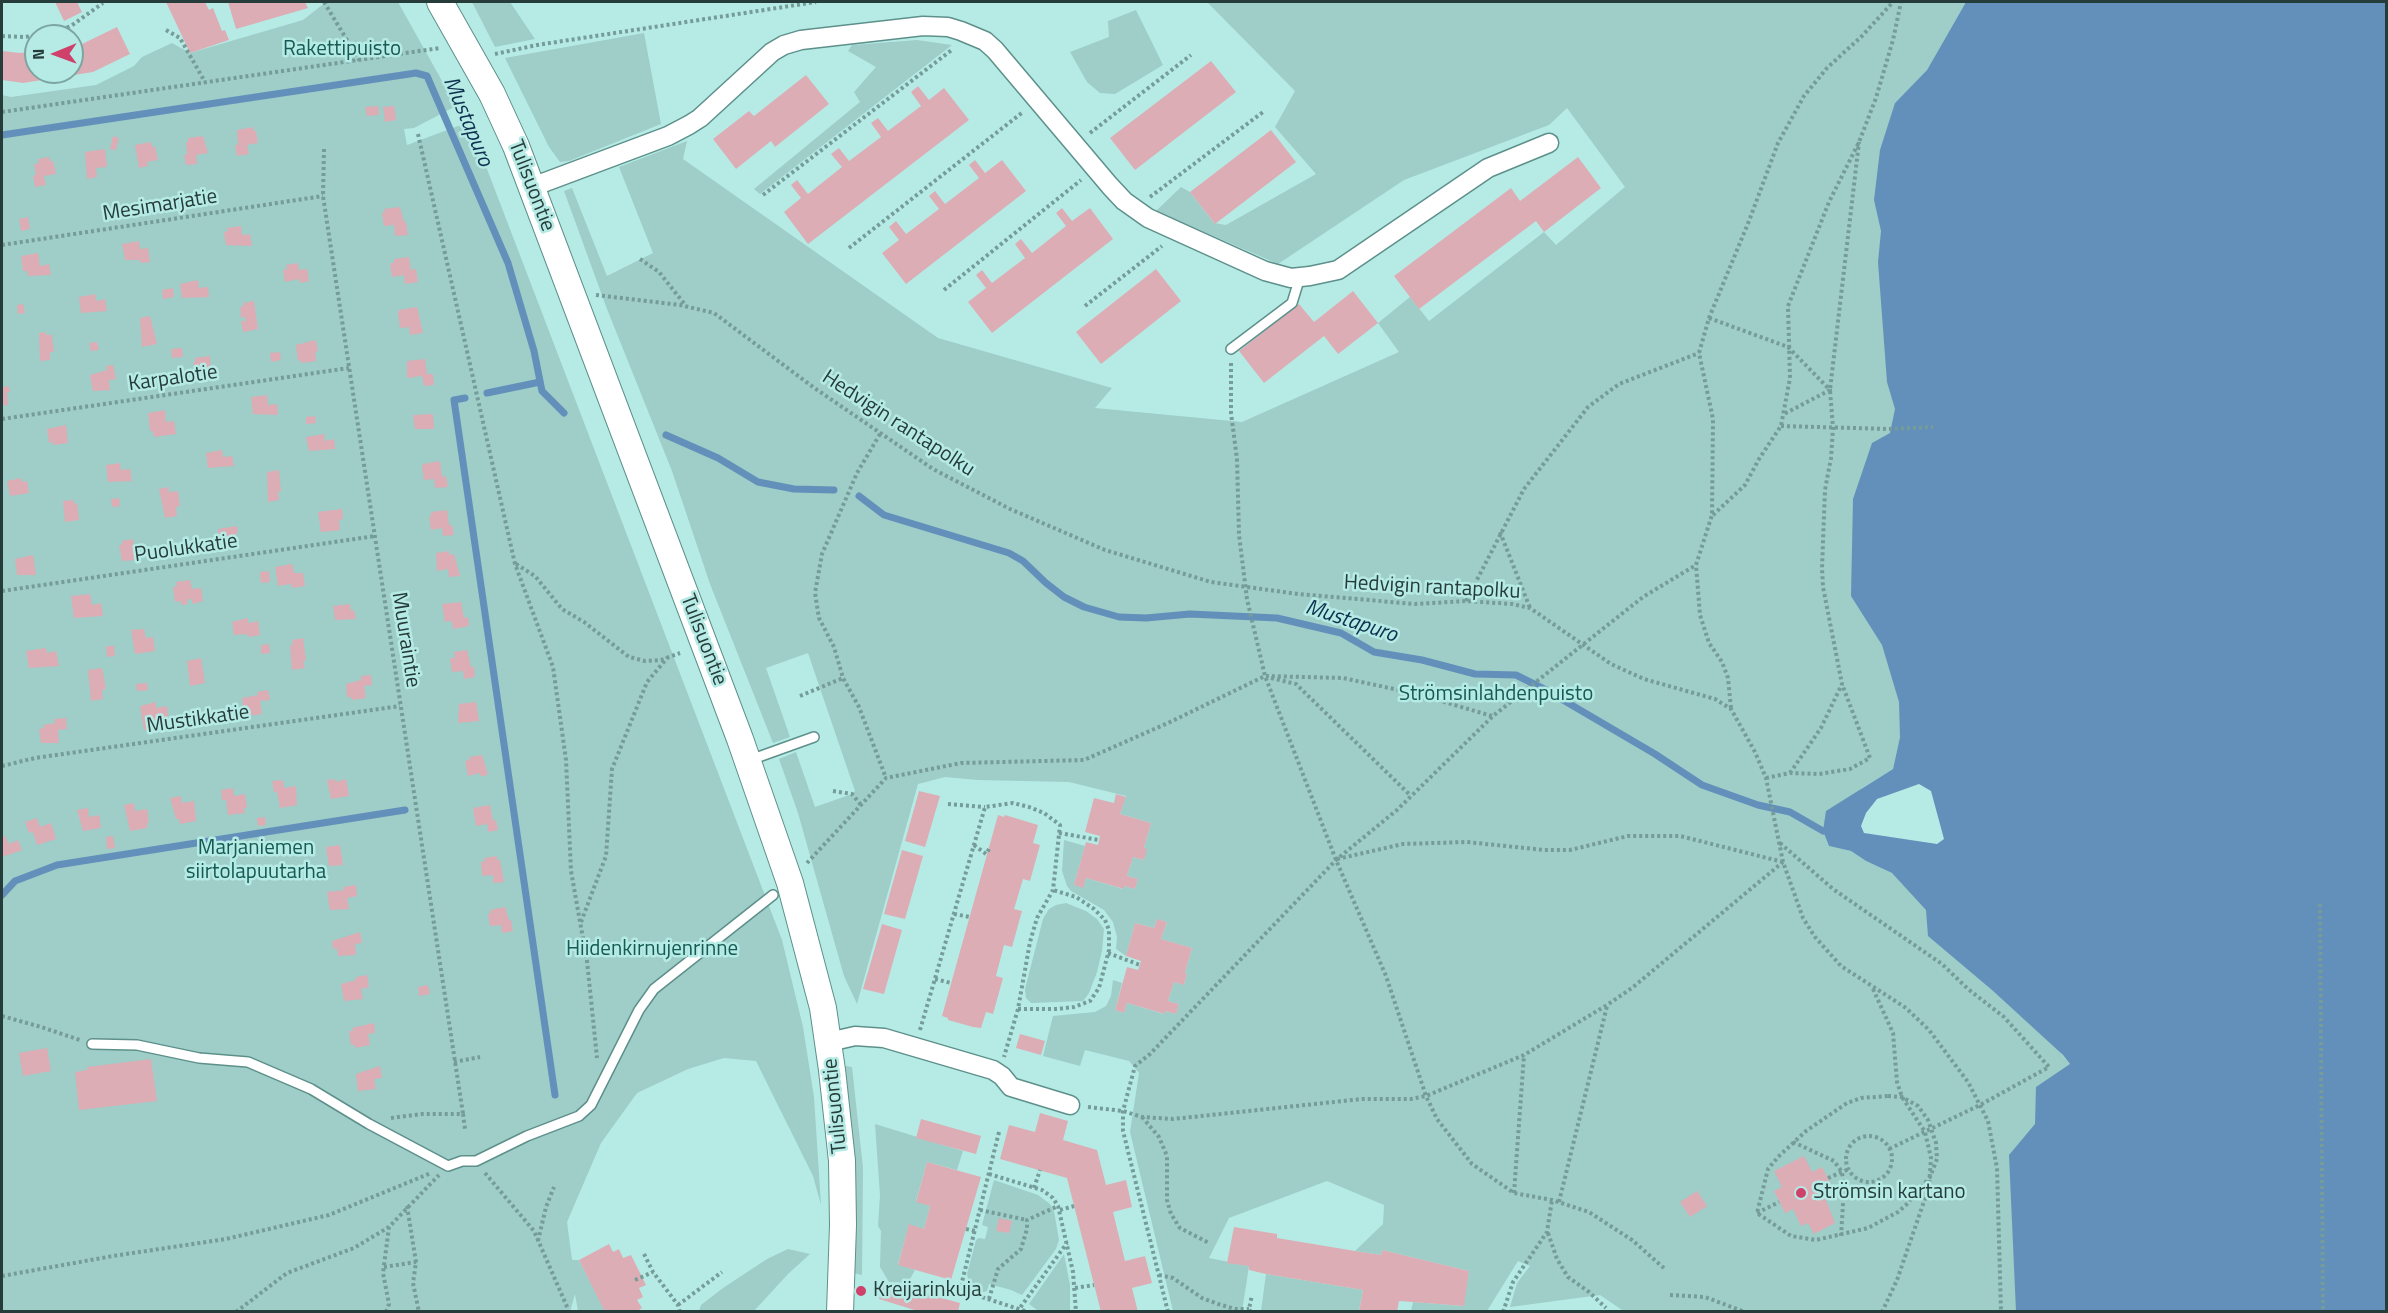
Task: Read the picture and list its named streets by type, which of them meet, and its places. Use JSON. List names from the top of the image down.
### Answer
{
  "streets": {
    "main road": ["Tulisuontie"],
    "path": [
      "Mesimarjatie",
      "Karpalotie",
      "Hedvigin rantapolku",
      "Puolukkatie",
      "Muuraintie",
      "Mustikkatie"
    ]
  },
  "crossings": [
    ["Mesimarjatie", "Muuraintie"],
    ["Karpalotie", "Muuraintie"],
    ["Puolukkatie", "Muuraintie"],
    ["Muuraintie", "Mustikkatie"]
  ],
  "water": ["Mustapuro"],
  "parks": [
    "Rakettipuisto",
    "Strömsinlahdenpuisto",
    "Marjaniemen siirtolapuutarha",
    "Hiidenkirnujenrinne"
  ],
  "places": ["Strömsin kartano", "Kreijarinkuja"],
  "north": "left"
}
